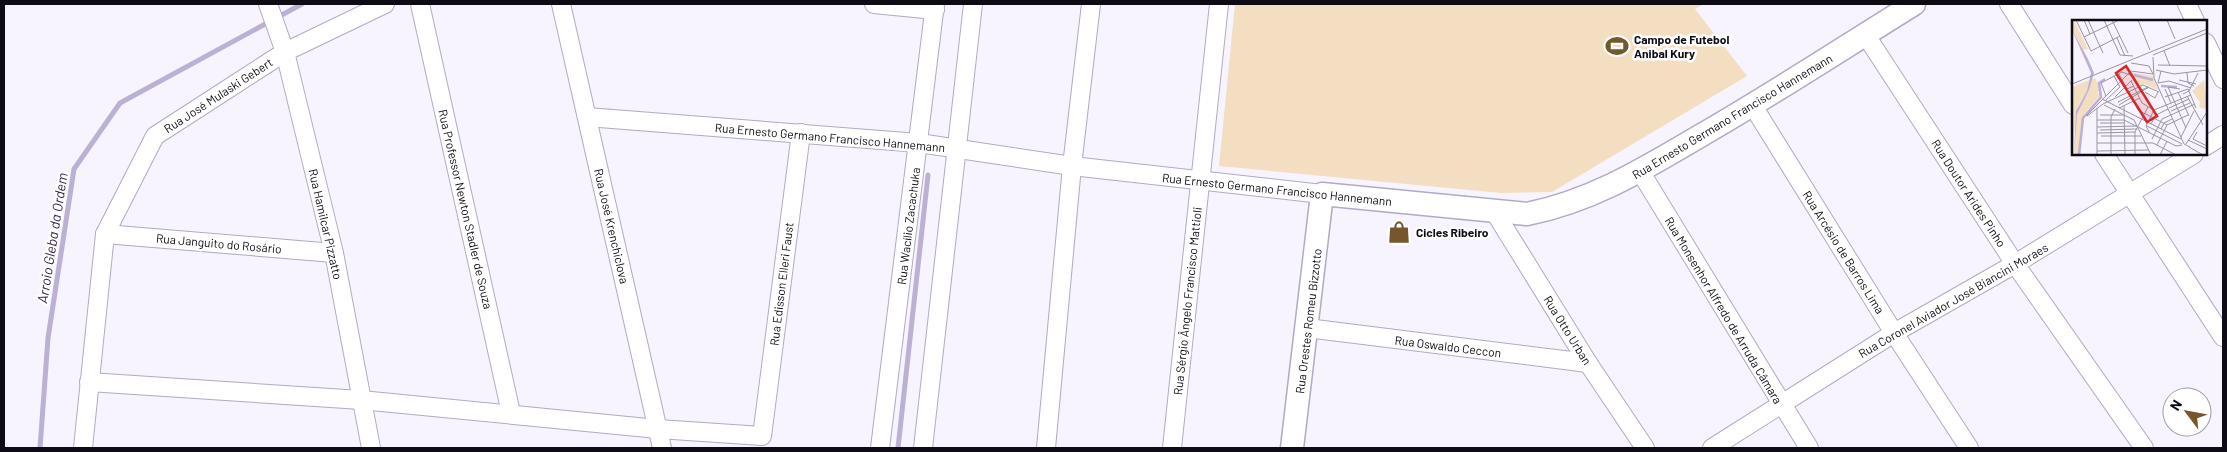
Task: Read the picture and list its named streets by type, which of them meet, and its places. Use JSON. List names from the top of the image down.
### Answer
{
  "streets": {
    "street": [
      "Rua José Mulaski Gebert",
      "Rua Ernesto Germano Francisco Hannemann",
      "Rua Doutor Arides Pinho",
      "Rua Professor Newton Stadler de Souza",
      "Rua Hamilcar Pizzatto",
      "Rua José Krenchiclova",
      "Rua Wacílio Zacachuka",
      "Rua Janguito do Rosário",
      "Rua Arcésio de Barros Lima",
      "Rua Edisson Elleri Faust",
      "Rua Coronel Aviador José Biancini Moraes",
      "Rua Sérgio Ângelo Francisco Mattioli",
      "Rua Monsenhor Alfredo de Arruda Câmara",
      "Rua Orestes Romeu Bizzotto",
      "Rua Otto Urban",
      "Rua Oswaldo Ceccon"
    ]
  },
  "crossings": [
    ["Rua José Mulaski Gebert", "Rua Hamilcar Pizzatto"],
    ["Rua José Mulaski Gebert", "Rua Janguito do Rosário"],
    ["Rua Ernesto Germano Francisco Hannemann", "Rua Doutor Arides Pinho"],
    ["Rua Ernesto Germano Francisco Hannemann", "Rua José Krenchiclova"],
    ["Rua Ernesto Germano Francisco Hannemann", "Rua Wacílio Zacachuka"],
    ["Rua Ernesto Germano Francisco Hannemann", "Rua Arcésio de Barros Lima"],
    ["Rua Ernesto Germano Francisco Hannemann", "Rua Edisson Elleri Faust"],
    ["Rua Ernesto Germano Francisco Hannemann", "Rua Sérgio Ângelo Francisco Mattioli"],
    ["Rua Ernesto Germano Francisco Hannemann", "Rua Monsenhor Alfredo de Arruda Câmara"],
    ["Rua Ernesto Germano Francisco Hannemann", "Rua Orestes Romeu Bizzotto"],
    ["Rua Ernesto Germano Francisco Hannemann", "Rua Otto Urban"],
    ["Rua Doutor Arides Pinho", "Rua Coronel Aviador José Biancini Moraes"],
    ["Rua Hamilcar Pizzatto", "Rua Janguito do Rosário"],
    ["Rua José Krenchiclova", "Rua Edisson Elleri Faust"],
    ["Rua Arcésio de Barros Lima", "Rua Coronel Aviador José Biancini Moraes"],
    ["Rua Coronel Aviador José Biancini Moraes", "Rua Monsenhor Alfredo de Arruda Câmara"],
    ["Rua Orestes Romeu Bizzotto", "Rua Oswaldo Ceccon"],
    ["Rua Otto Urban", "Rua Oswaldo Ceccon"]
  ],
  "water": ["Arroio Gleba da Ordem"],
  "places": {
    "sports": ["Campo de Futebol Anibal Kury"],
    "shop": ["Cicles Ribeiro"]
  },
  "north": "top left"
}
